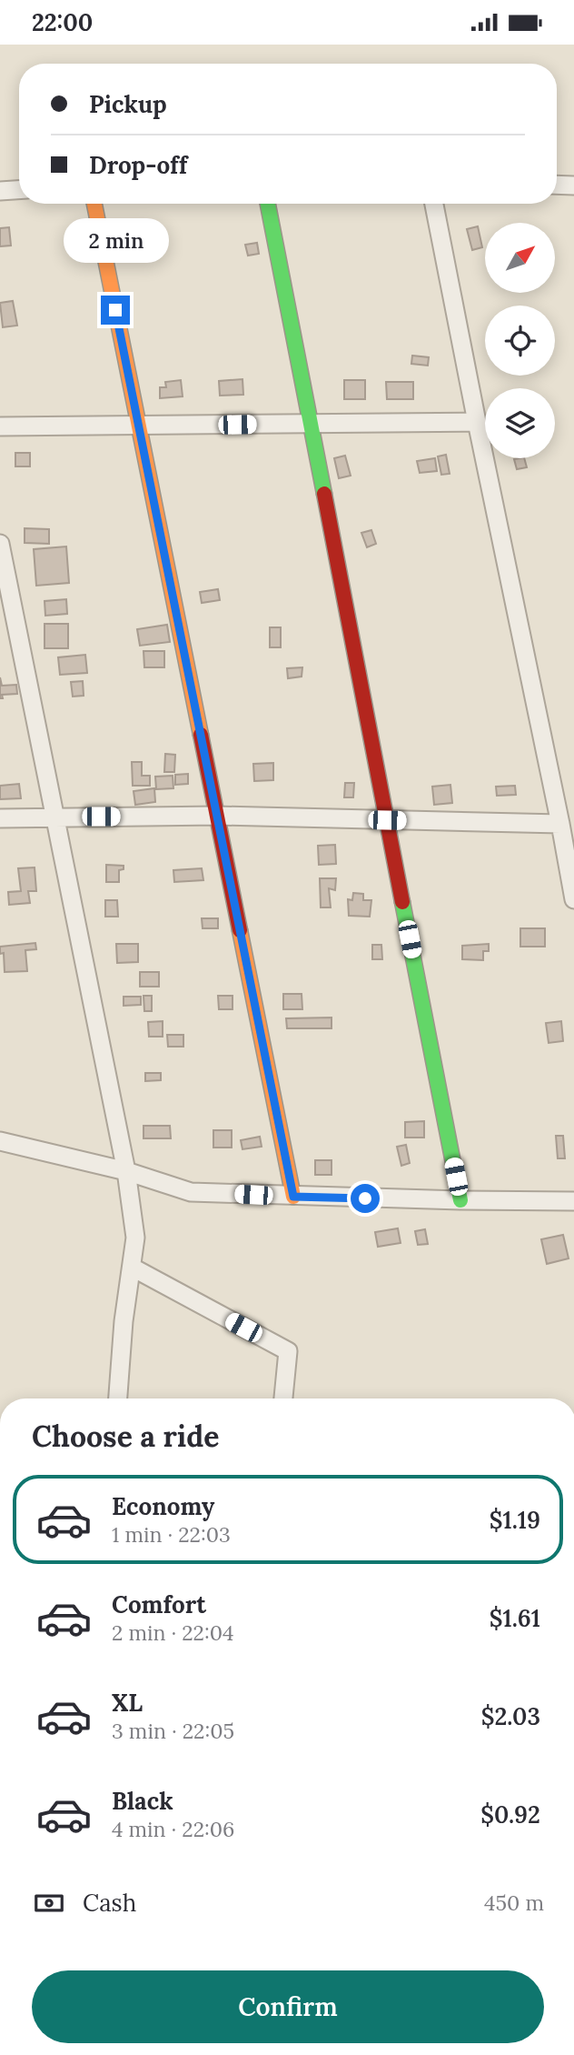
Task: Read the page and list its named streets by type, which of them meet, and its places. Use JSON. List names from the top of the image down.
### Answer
{
  "north": "top right",
  "page": {
    "status": "22:00",
    "banner": ["Pickup", "Drop-off"],
    "bubble": "2 min",
    "heading": "Choose a ride",
    "list": [
      {
        "name": "Economy",
        "note": "1 min · 22:03",
        "value": "$1.19"
      },
      {
        "name": "Comfort",
        "note": "2 min · 22:04",
        "value": "$1.61"
      },
      {
        "name": "XL",
        "note": "3 min · 22:05",
        "value": "$2.03"
      },
      {
        "name": "Black",
        "note": "4 min · 22:06",
        "value": "$0.92"
      }
    ],
    "pay": ["Cash", "450 m"],
    "buttons": "Confirm"
  }
}
